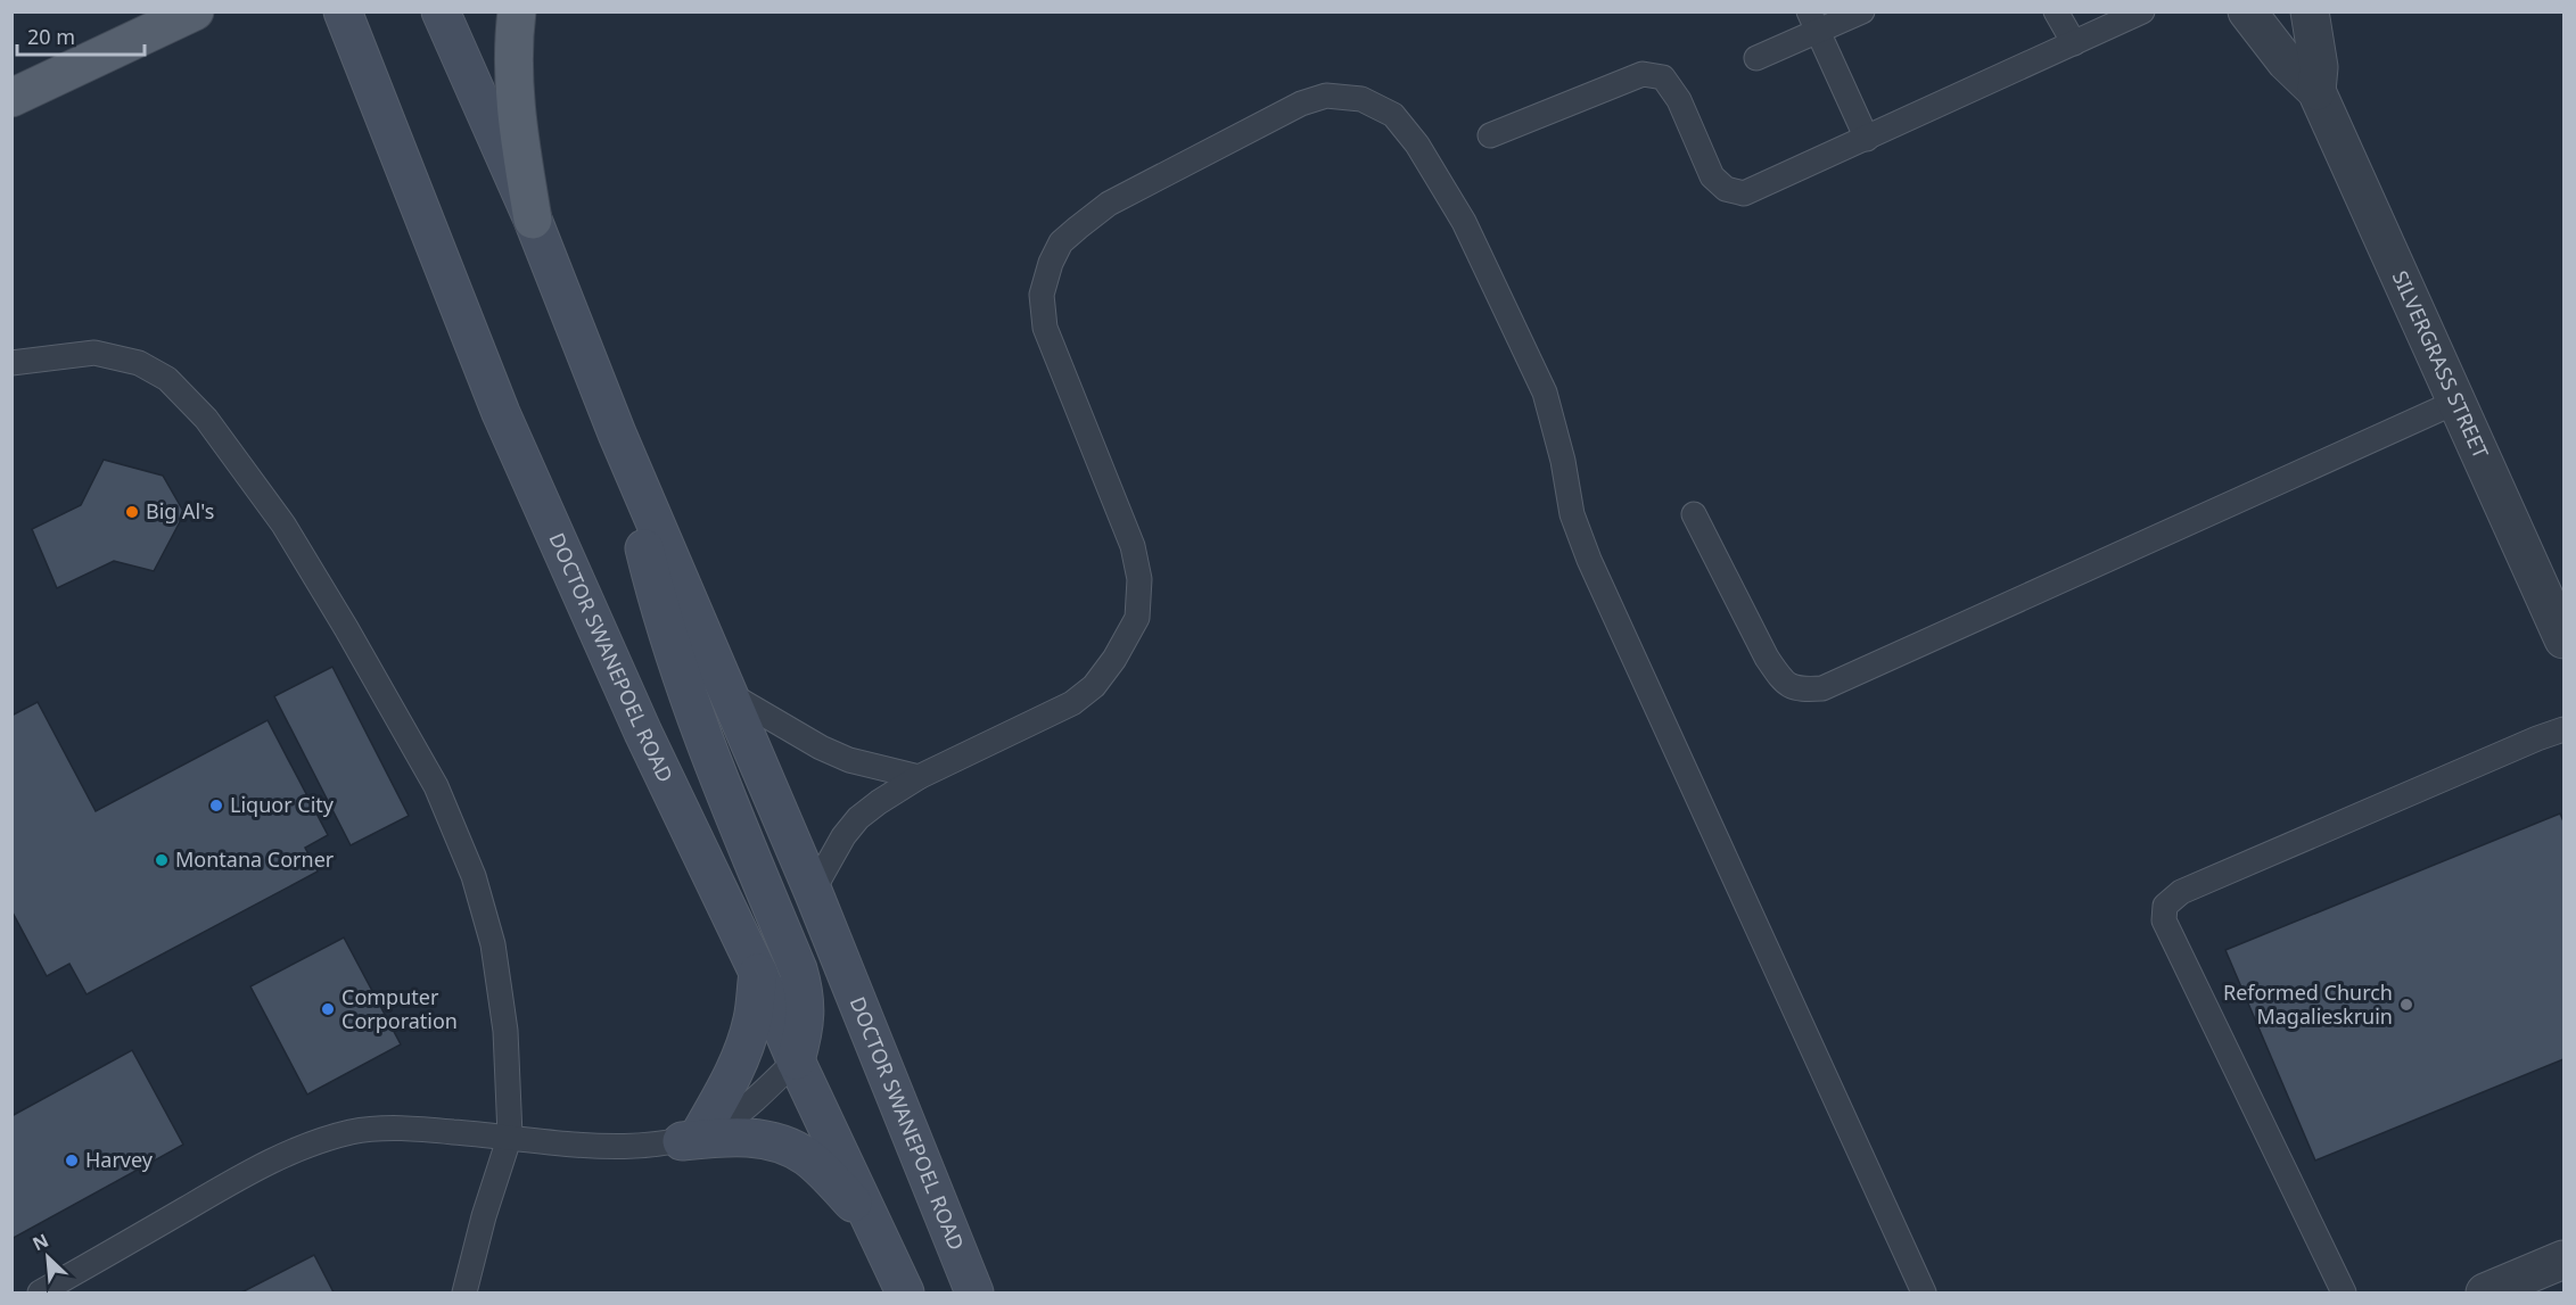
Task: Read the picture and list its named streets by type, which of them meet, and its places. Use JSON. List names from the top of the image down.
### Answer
{
  "streets": {
    "street": ["SILVERGRASS STREET", "DOCTOR SWANEPOEL ROAD"]
  },
  "places": [
    "Big Al's",
    "Liquor City",
    "Montana Corner",
    "Reformed Church Magalieskruin",
    "Computer Corporation",
    "Harvey"
  ],
  "scale_bar": "20 m",
  "north": "top left"
}
